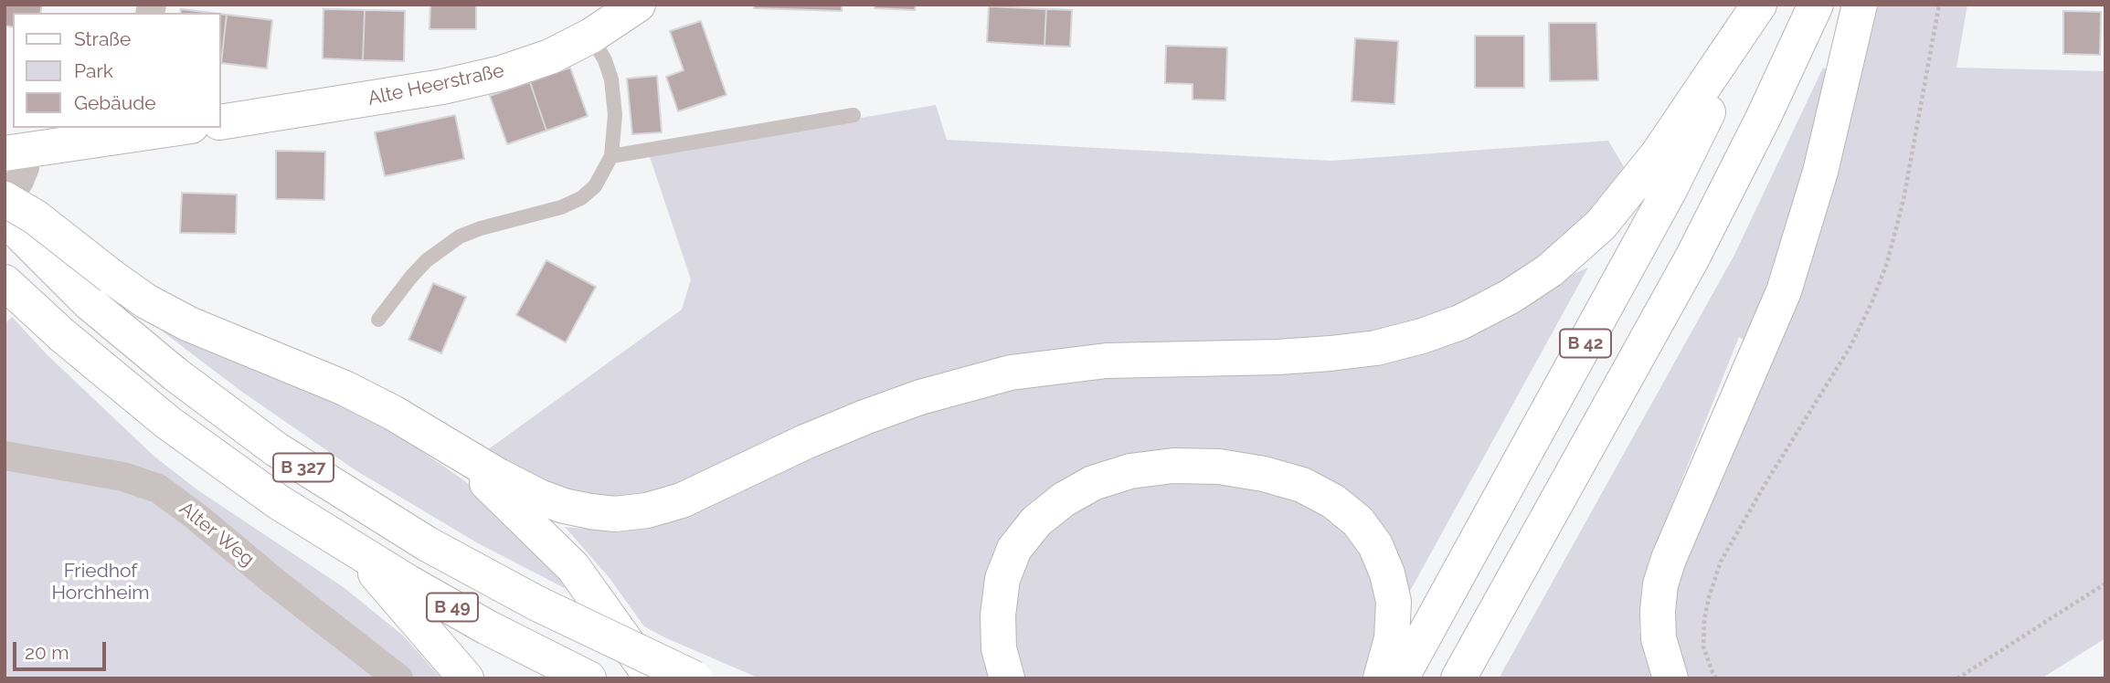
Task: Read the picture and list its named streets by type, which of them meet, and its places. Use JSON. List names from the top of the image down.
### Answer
{
  "streets": {
    "main road": [
      "Alte Heerstraße",
      "B 42",
      "B 327",
      "B 49"
    ],
    "street": ["Alter Weg"]
  },
  "crossings": [
    ["B 327", "B 49"]
  ],
  "parks": ["Friedhof Horchheim"],
  "legend": ["Straße", "Park", "Gebäude"],
  "scale_bar": "20 m"
}
